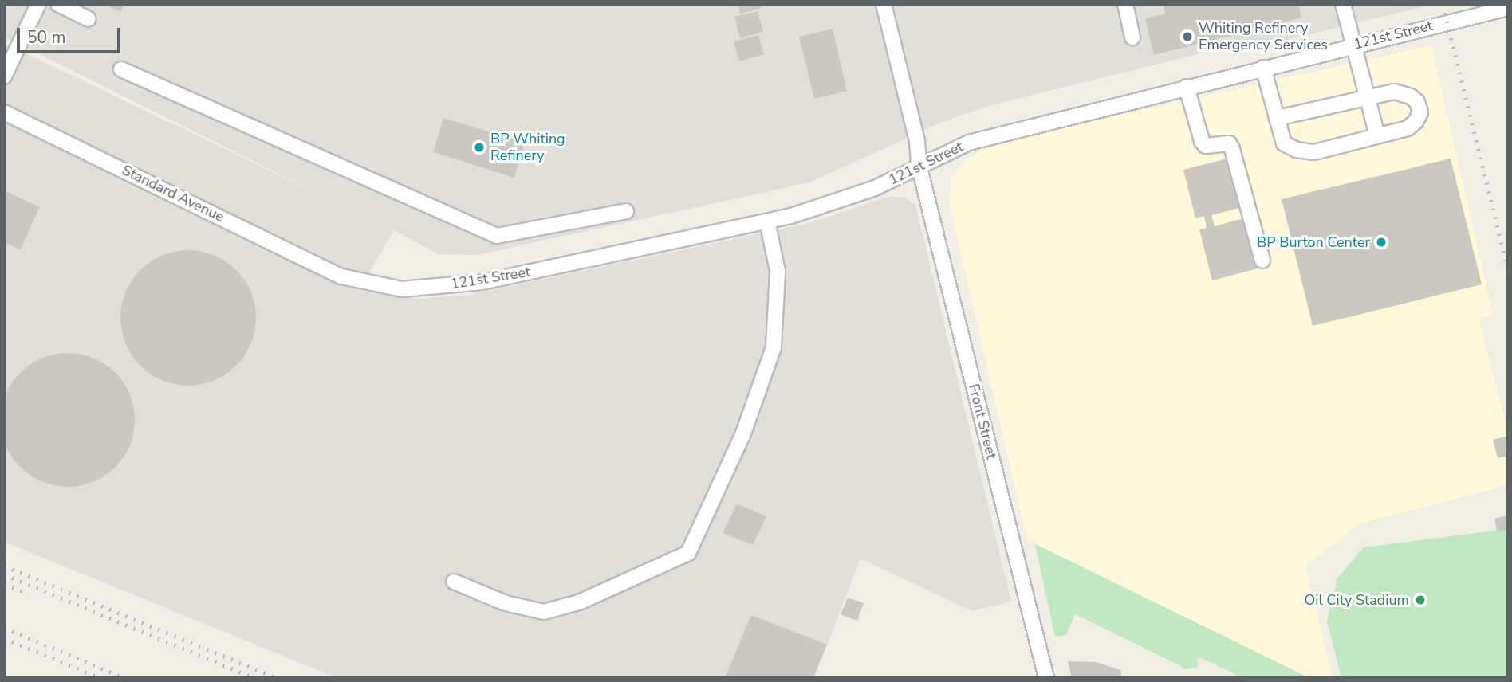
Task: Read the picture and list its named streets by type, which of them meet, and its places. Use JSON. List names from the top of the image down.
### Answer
{
  "streets": {
    "street": ["121st Street", "Standard Avenue", "Front Street"]
  },
  "crossings": [
    ["121st Street", "Standard Avenue"],
    ["121st Street", "Front Street"]
  ],
  "places": [
    "Whiting Refinery Emergency Services",
    "BP Whiting Refinery",
    "BP Burton Center",
    "Oil City Stadium"
  ],
  "scale_bar": "50 m"
}
